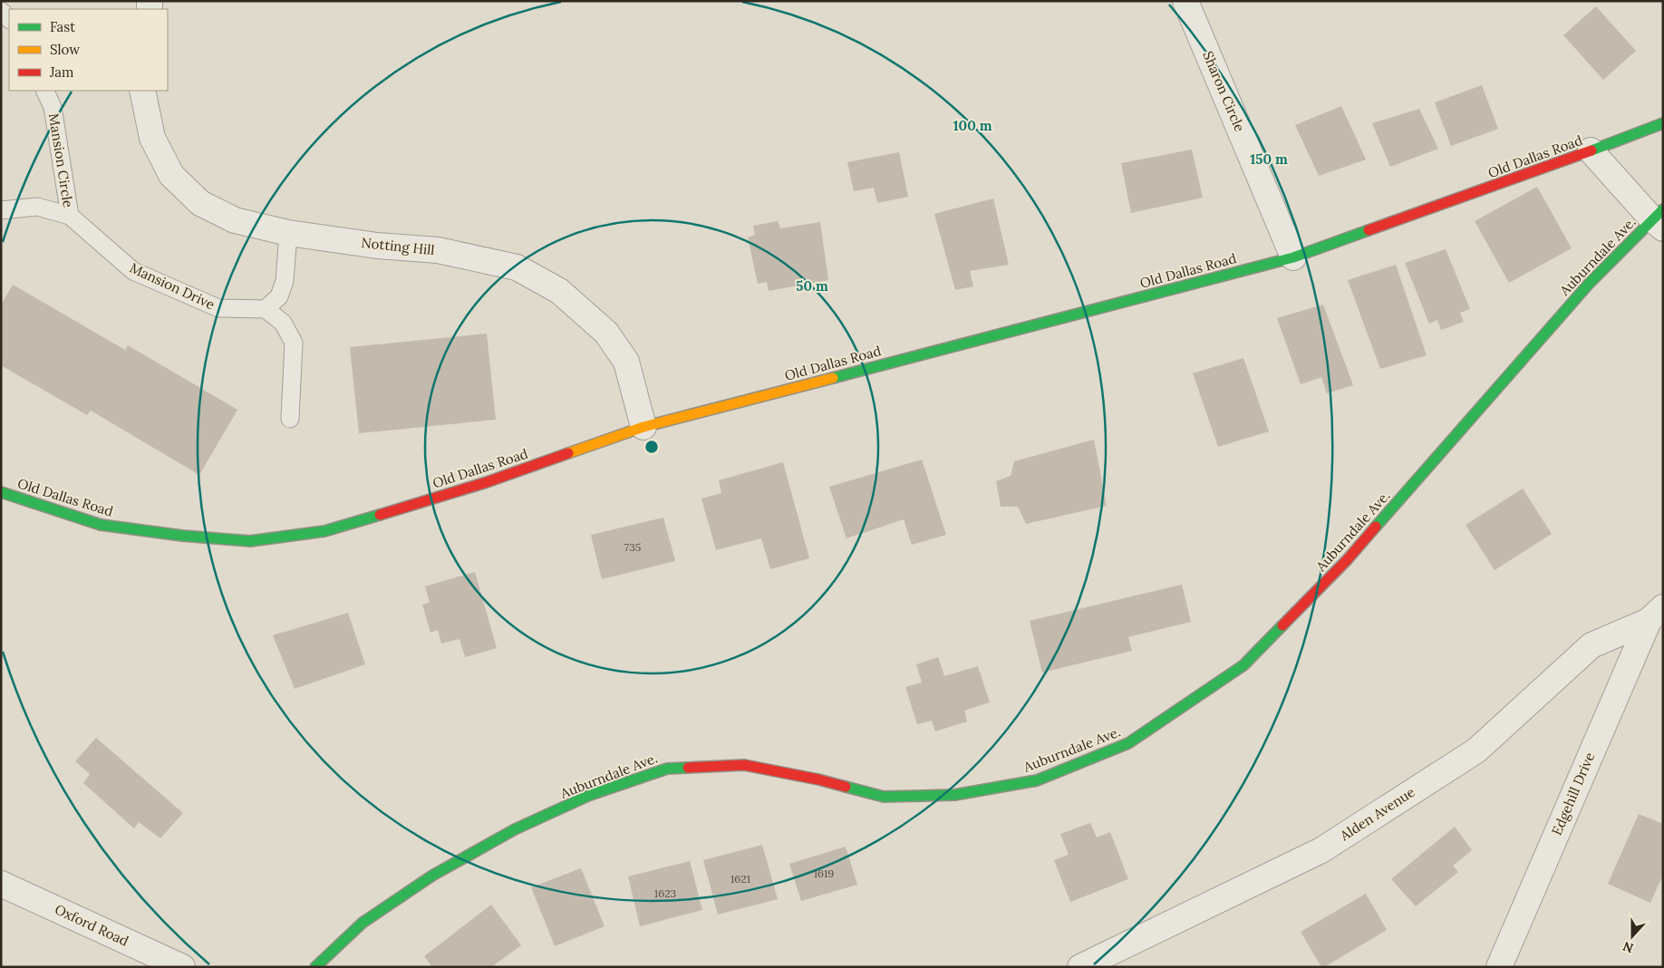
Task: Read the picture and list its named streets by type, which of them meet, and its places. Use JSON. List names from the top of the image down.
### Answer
{
  "streets": {
    "street": [
      "Sharon Circle",
      "Old Dallas Road",
      "Notting Hill",
      "Auburndale Ave.",
      "Edgehill Drive",
      "Alden Avenue",
      "Oxford Road"
    ],
    "lane": ["Mansion Circle", "Mansion Drive"]
  },
  "crossings": [
    ["Sharon Circle", "Old Dallas Road"],
    ["Old Dallas Road", "Notting Hill"],
    ["Mansion Circle", "Mansion Drive"],
    ["Edgehill Drive", "Alden Avenue"]
  ],
  "house_numbers": [
    "735",
    "1619",
    "1621",
    "1623"
  ],
  "legend": ["Fast", "Slow", "Jam"],
  "north": "bottom",
  "rings": ["100 m", "150 m", "50 m"]
}
